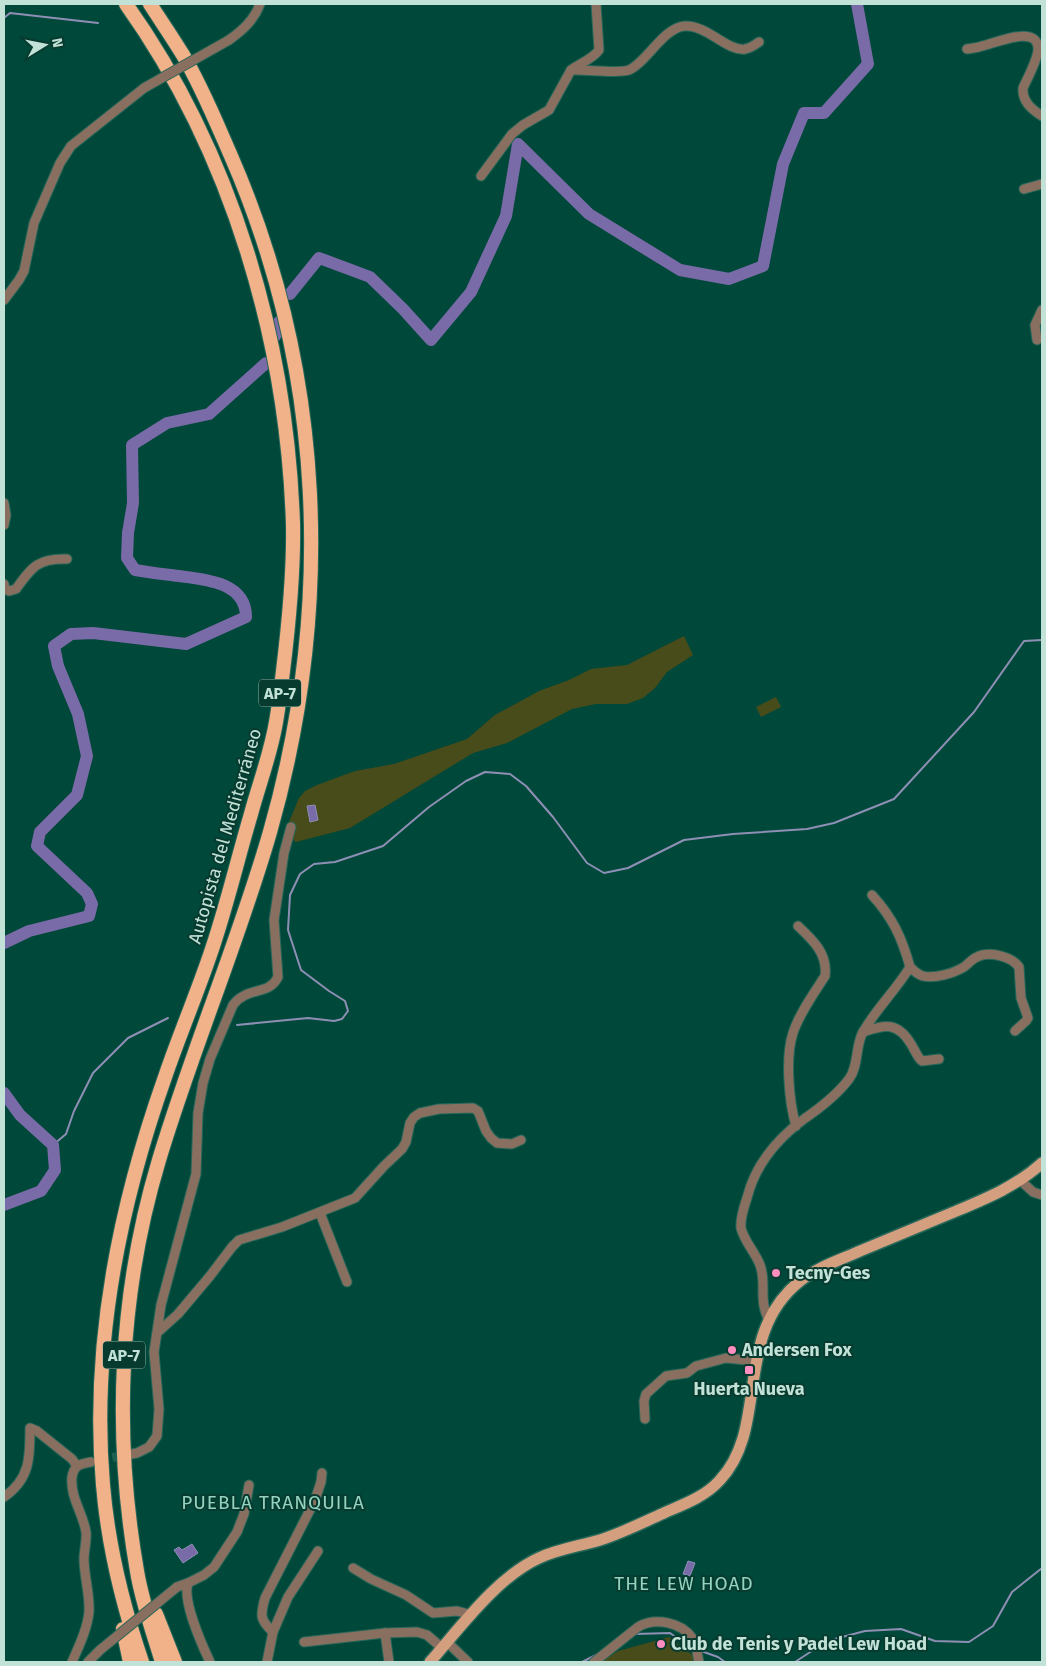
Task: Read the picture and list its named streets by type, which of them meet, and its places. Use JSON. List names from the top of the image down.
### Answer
{
  "streets": {
    "highway": ["AP-7", "Autopista del Mediterráneo"]
  },
  "districts": ["PUEBLA TRANQUILA", "THE LEW HOAD"],
  "places": {
    "other": ["Tecny-Ges", "Andersen Fox", "Club de Tenis y Padel Lew Hoad"],
    "transit": ["Huerta Nueva"]
  },
  "north": "right"
}
